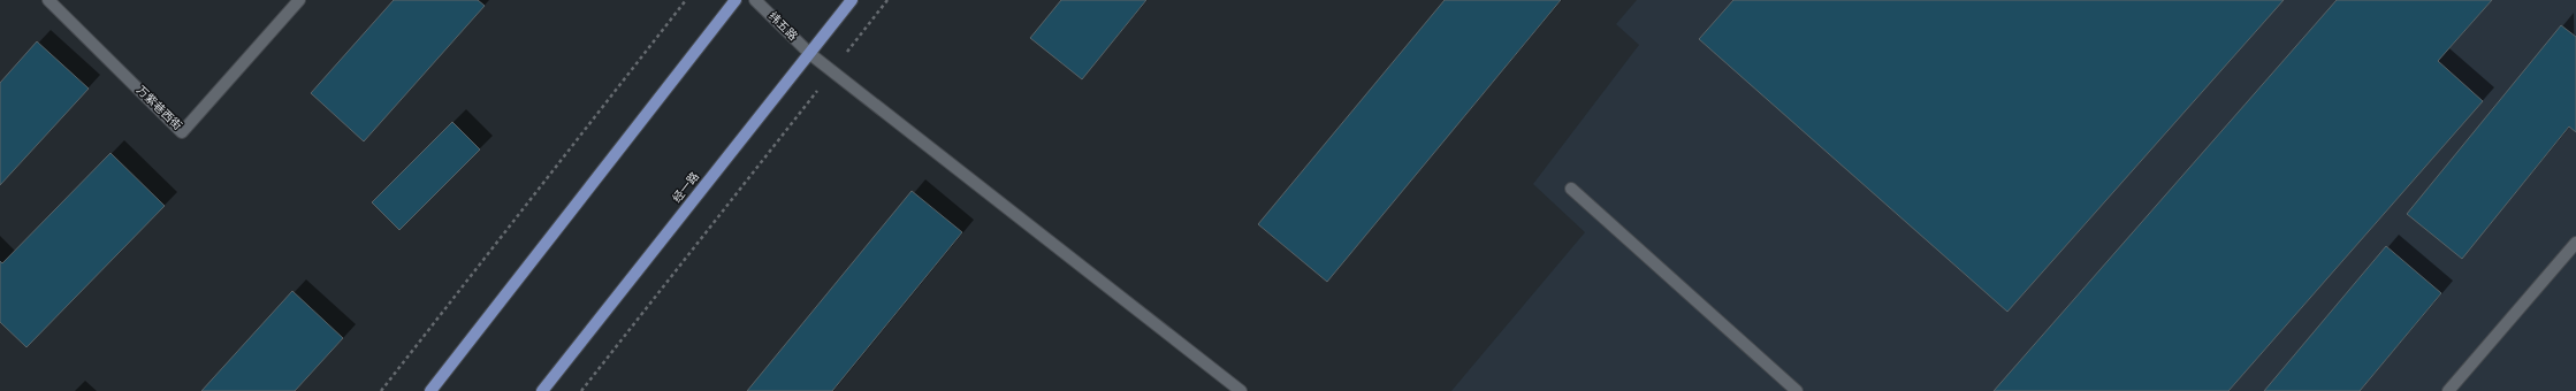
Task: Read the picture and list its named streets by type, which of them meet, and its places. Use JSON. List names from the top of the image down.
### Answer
{
  "streets": {
    "main road": ["经一路"],
    "street": ["纬五路", "万紫巷西街"]
  },
  "crossings": [
    ["纬五路", "经一路"]
  ]
}
